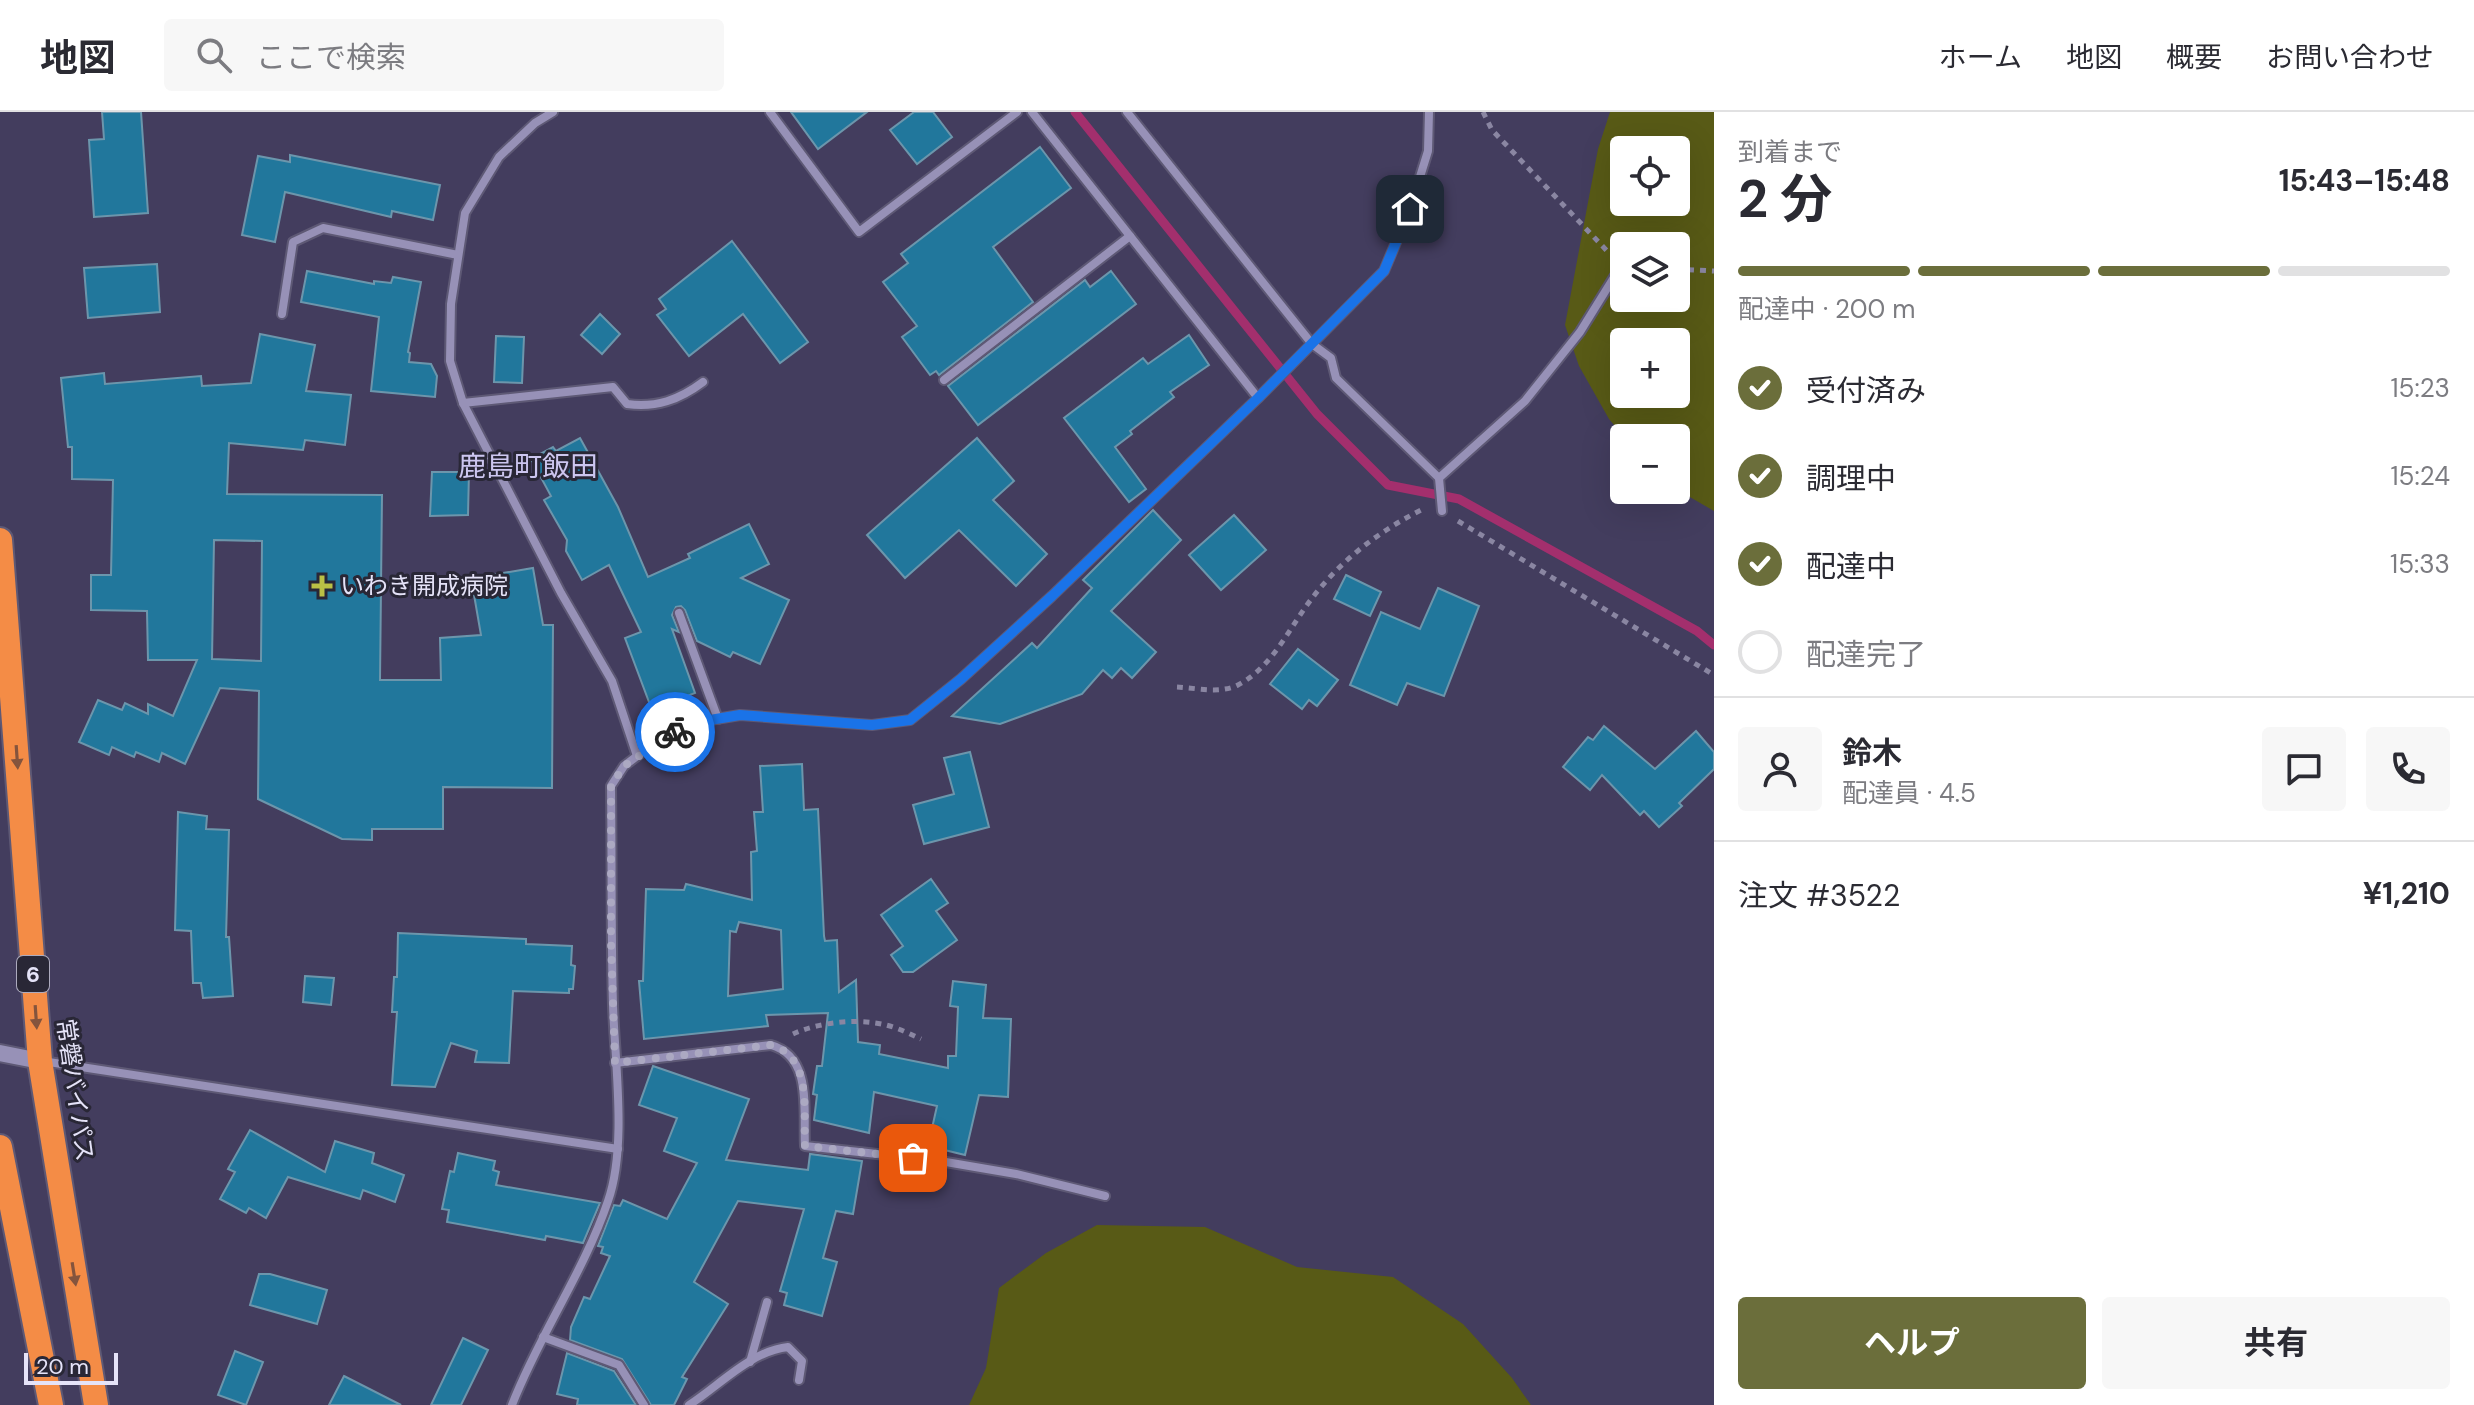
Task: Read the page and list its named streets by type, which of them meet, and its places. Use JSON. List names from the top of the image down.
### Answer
{
  "streets": {
    "highway": ["6", "常磐バイパス"]
  },
  "districts": ["鹿島町飯田"],
  "places": {
    "health": ["いわき開成病院"]
  },
  "scale_bar": "20 m",
  "page": {
    "header": "地図",
    "search": "ここで検索",
    "nav": [
      "ホーム",
      "地図",
      "概要",
      "お問い合わせ"
    ],
    "heading": ["2 分", "到着まで", "15:43–15:48"],
    "panel": [
      "鈴木",
      "配達員 · 4.5",
      "注文 #3522",
      "¥1,210"
    ],
    "map_buttons": ["+", "−"],
    "bar": "配達中 · 200 m",
    "list": [
      ["受付済み", "15:23"],
      ["調理中", "15:24"],
      ["配達中", "15:33"],
      "配達完了"
    ],
    "buttons": ["ヘルプ", "共有"],
    "scale": "20 m"
  }
}
